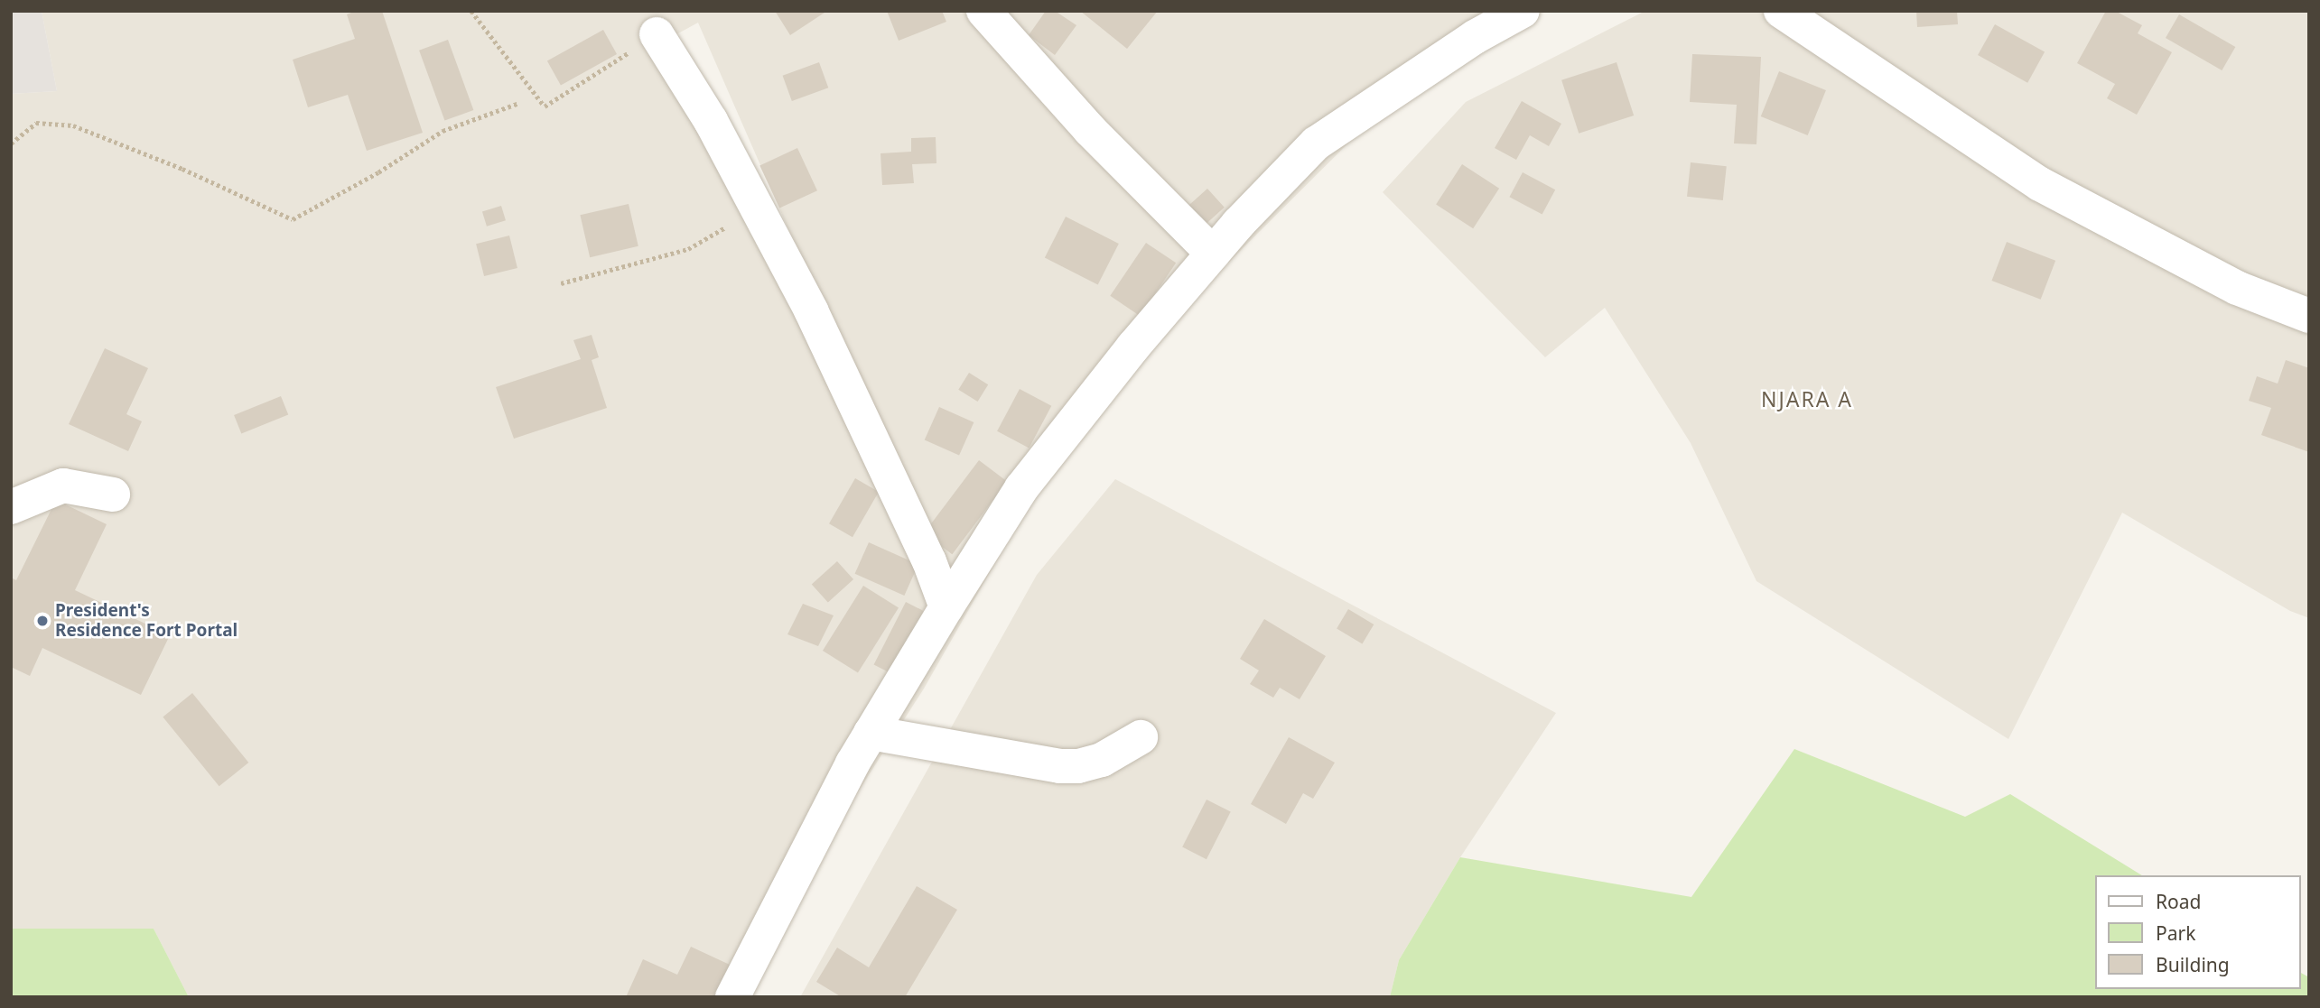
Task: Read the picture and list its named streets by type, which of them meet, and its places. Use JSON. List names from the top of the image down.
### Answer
{
  "districts": ["NJARA A"],
  "places": ["President's Residence Fort Portal"],
  "legend": ["Road", "Park", "Building"]
}
